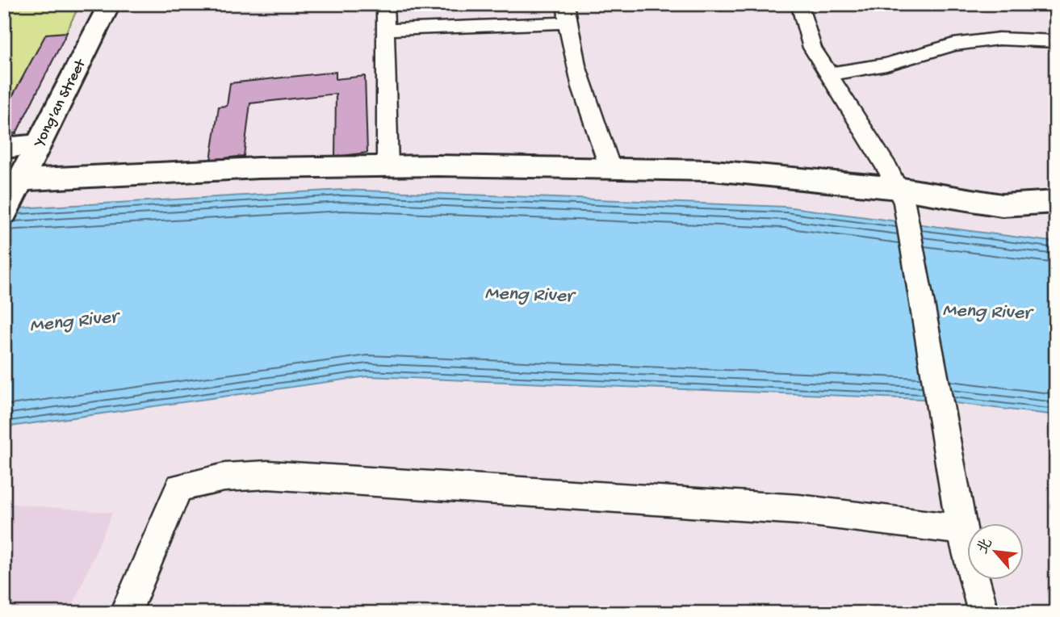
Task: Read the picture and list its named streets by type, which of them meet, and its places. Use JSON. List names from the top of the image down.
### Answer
{
  "streets": {
    "main road": ["Yong'an Street"]
  },
  "water": ["Meng River"],
  "north": "top left"
}
